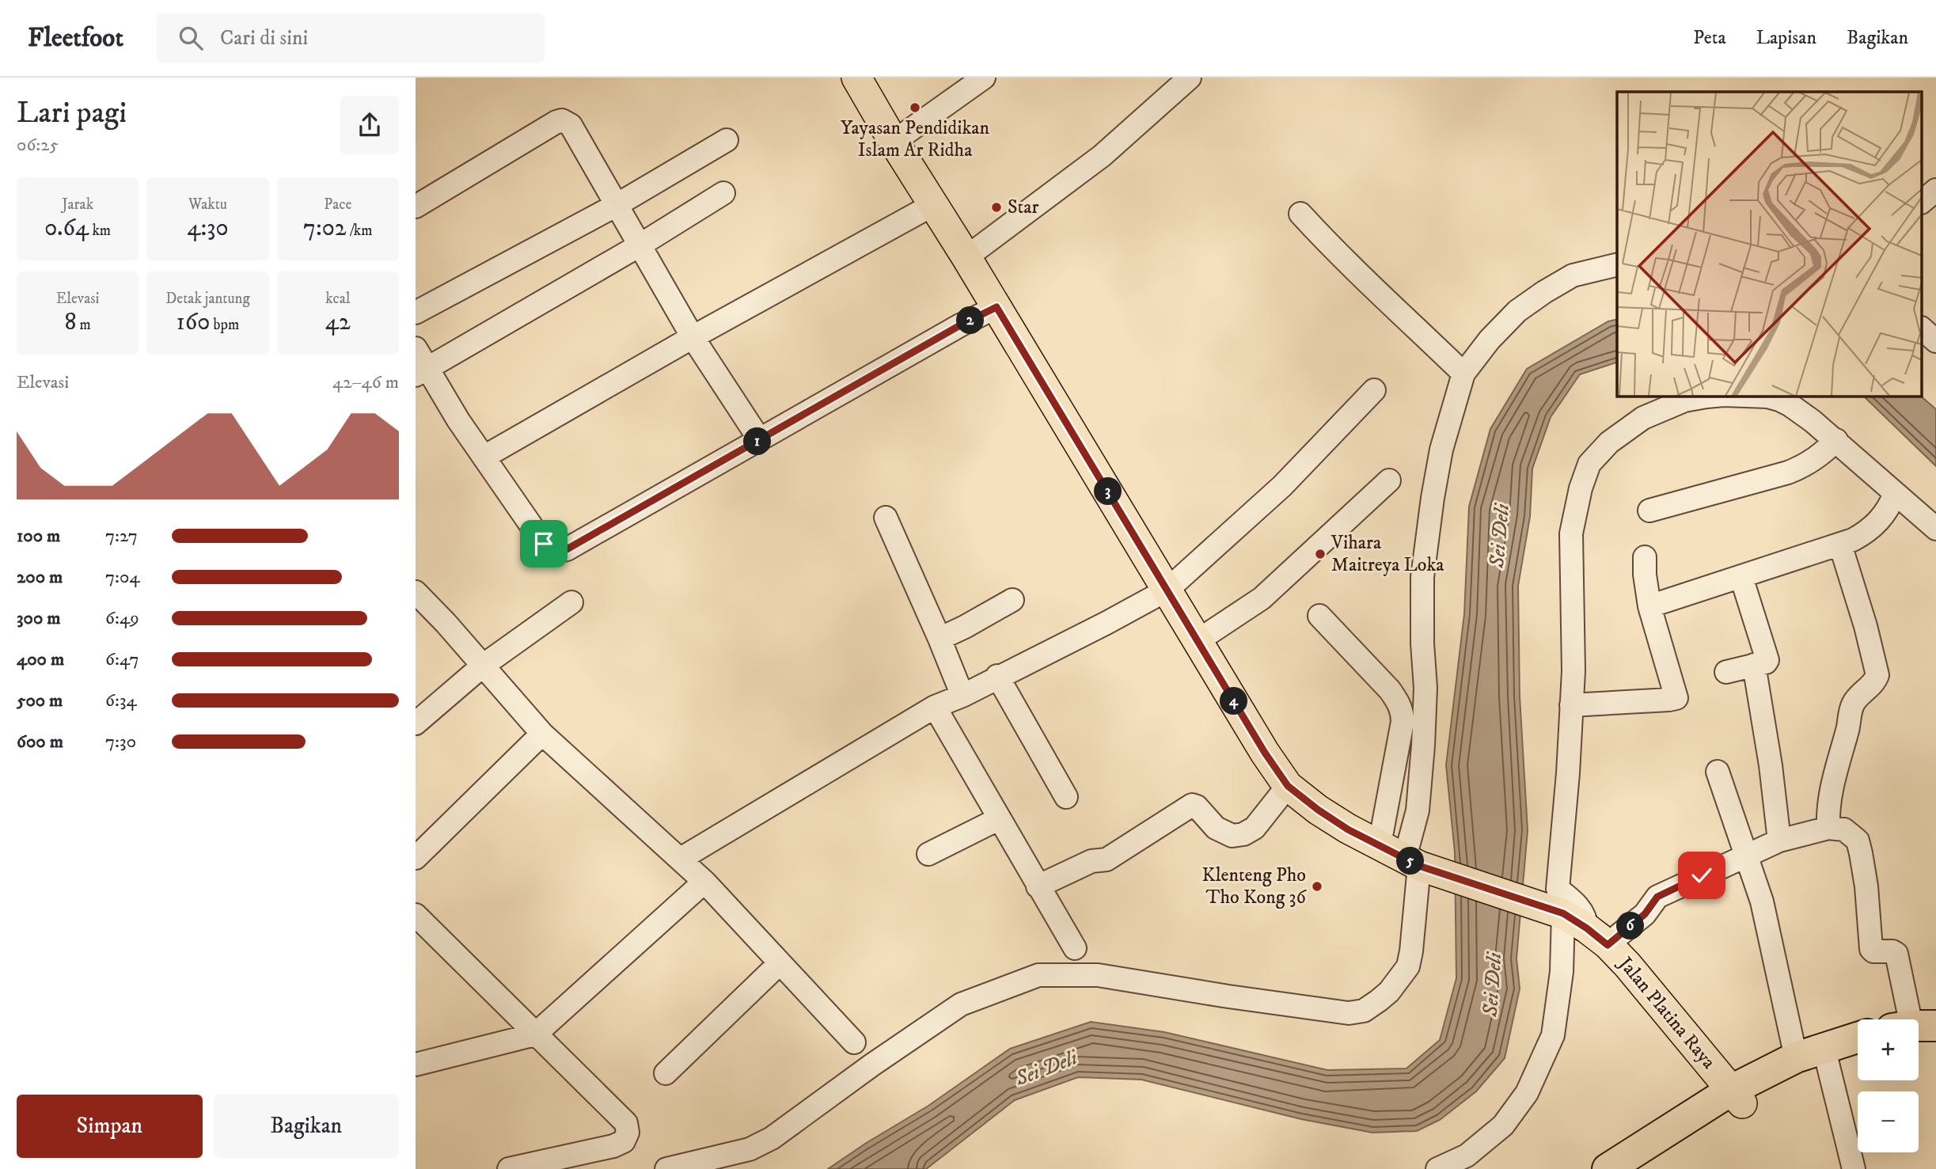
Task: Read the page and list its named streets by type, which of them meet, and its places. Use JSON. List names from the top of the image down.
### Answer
{
  "streets": {
    "main road": ["Jalan Platina Raya"]
  },
  "water": ["Sei Deli"],
  "places": [
    "Yayasan Pendidikan Islam Ar Ridha",
    "Star",
    "Vihara Maitreya Loka",
    "Klenteng Pho Tho Kong 36"
  ],
  "page": {
    "header": "Fleetfoot",
    "search": "Cari di sini",
    "nav": ["Peta", "Lapisan", "Bagikan"],
    "heading": ["Lari pagi", "06:25"],
    "stats": [
      ["Jarak", "0.64 km"],
      ["Waktu", "4:30"],
      ["Pace", "7:02 /km"],
      ["Elevasi", "8 m"],
      ["Detak jantung", "160 bpm"],
      ["kcal", "42"]
    ],
    "pins": [
      "2",
      "1",
      "3",
      "4",
      "5",
      "6"
    ],
    "chart": ["Elevasi", "42–46 m"],
    "list": [
      {
        "name": "100 m",
        "note": "7:27"
      },
      {
        "name": "200 m",
        "note": "7:04"
      },
      {
        "name": "300 m",
        "note": "6:49"
      },
      {
        "name": "400 m",
        "note": "6:47"
      },
      {
        "name": "500 m",
        "note": "6:34"
      },
      {
        "name": "600 m",
        "note": "7:30"
      }
    ],
    "map_buttons": ["+", "−"],
    "buttons": ["Simpan", "Bagikan"]
  }
}
